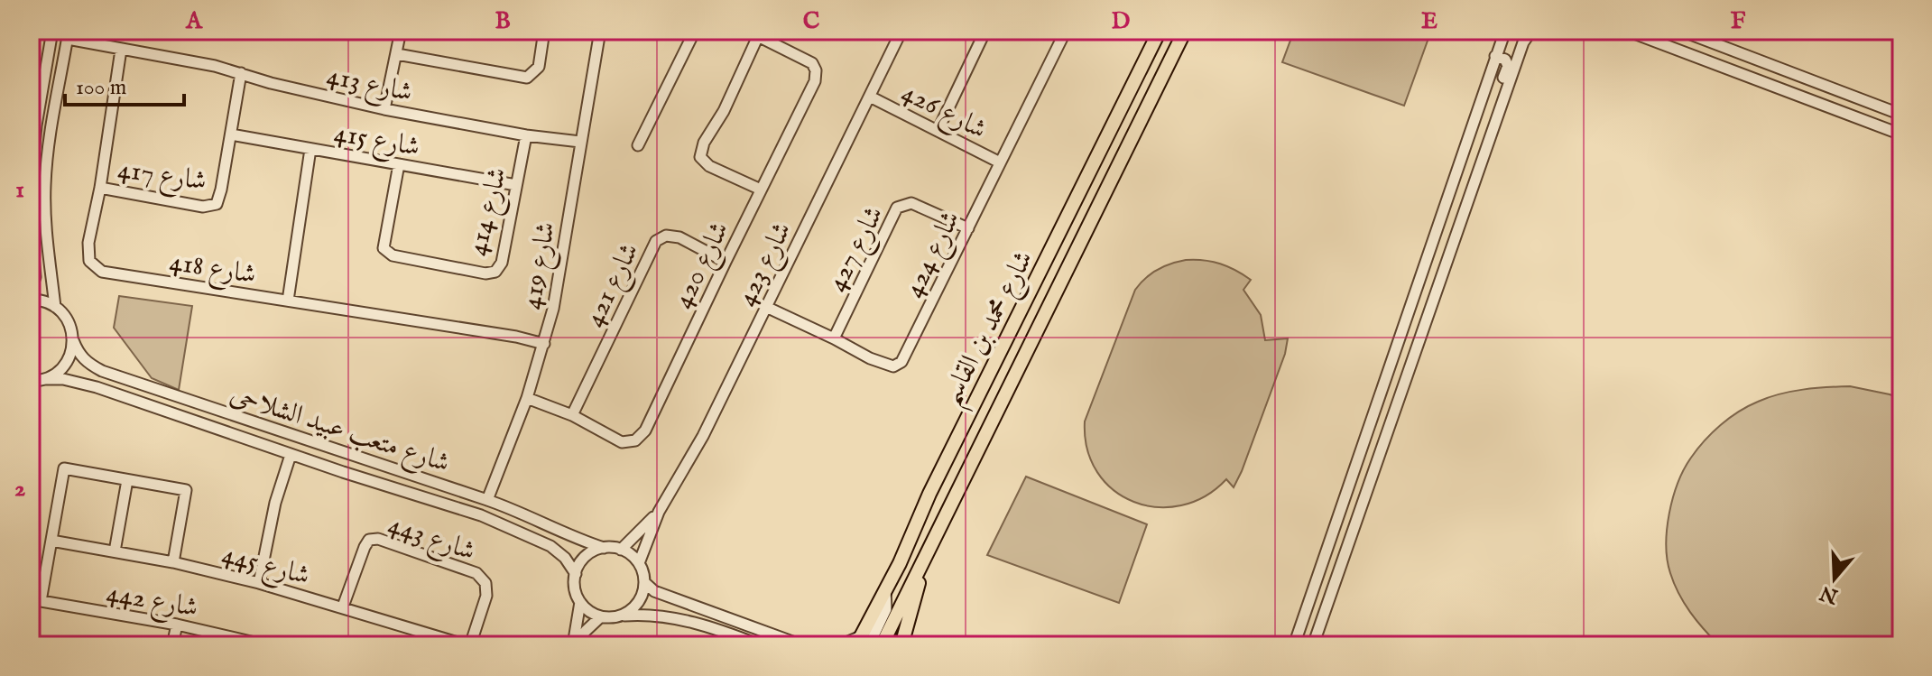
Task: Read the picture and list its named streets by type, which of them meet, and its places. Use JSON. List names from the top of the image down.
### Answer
{
  "streets": {
    "main road": ["شارع محمد بن القاسم"],
    "street": [
      "شارع 413",
      "شارع 426",
      "شارع 415",
      "شارع 417",
      "شارع 414",
      "شارع 427",
      "شارع 424",
      "شارع 423",
      "شارع 420",
      "شارع 419",
      "شارع 418",
      "شارع 421",
      "شارع متعب عبيد الشلاحى",
      "شارع 443",
      "شارع 445",
      "شارع 442"
    ]
  },
  "crossings": [
    ["شارع 413", "شارع 417"],
    ["شارع 413", "شارع 414"],
    ["شارع 413", "شارع 419"],
    ["شارع 413", "شارع 418"],
    ["شارع 426", "شارع 424"],
    ["شارع 426", "شارع 423"],
    ["شارع 415", "شارع 417"],
    ["شارع 415", "شارع 414"],
    ["شارع 417", "شارع 418"],
    ["شارع 427", "شارع 424"],
    ["شارع 424", "شارع 423"],
    ["شارع 423", "شارع متعب عبيد الشلاحى"],
    ["شارع 420", "شارع 419"],
    ["شارع 420", "شارع 421"],
    ["شارع 419", "شارع 418"],
    ["شارع 419", "شارع متعب عبيد الشلاحى"],
    ["شارع 443", "شارع 445"]
  ],
  "scale_bar": "100 m",
  "north": "bottom",
  "grid": {
    "columns": [
      "A",
      "B",
      "C",
      "D",
      "E",
      "F"
    ],
    "rows": ["1", "2"]
  }
}
